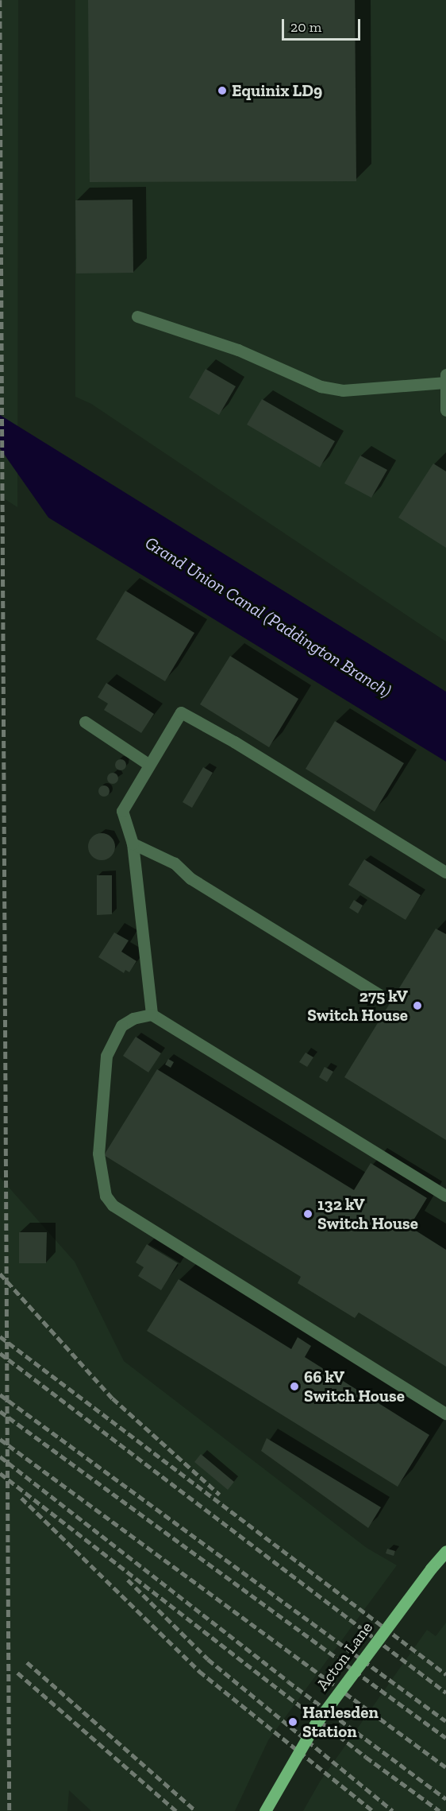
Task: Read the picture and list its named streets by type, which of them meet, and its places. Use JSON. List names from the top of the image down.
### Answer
{
  "streets": {
    "main road": ["Acton Lane"]
  },
  "water": ["Grand Union Canal (Paddington Branch)"],
  "places": [
    "Equinix LD9",
    "275 kV Switch House",
    "132 kV Switch House",
    "66 kV Switch House",
    "Harlesden Station"
  ],
  "scale_bar": "20 m"
}
